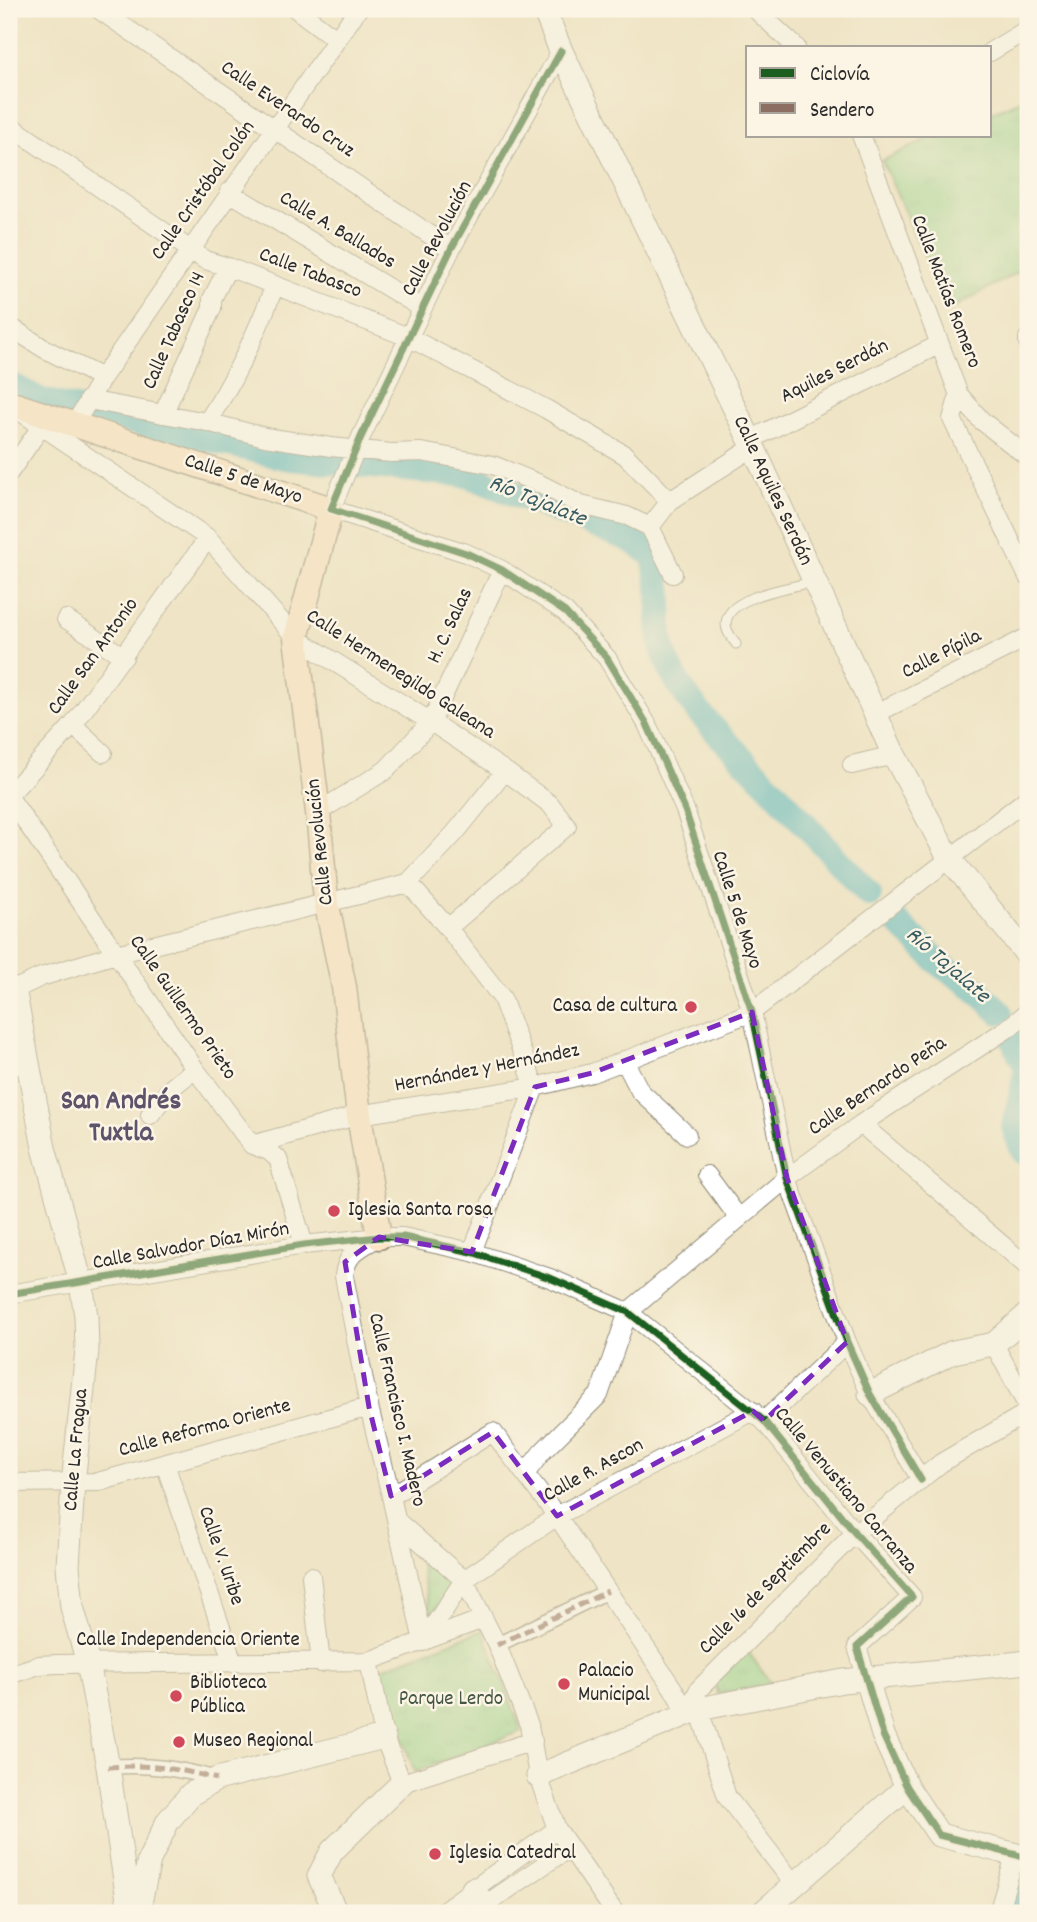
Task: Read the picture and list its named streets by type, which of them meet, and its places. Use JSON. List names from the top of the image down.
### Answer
{
  "streets": {
    "main road": ["Calle Revolución", "Calle 5 de Mayo"],
    "street": [
      "Calle Everardo Cruz",
      "Calle Cristóbal Colón",
      "Calle A. Ballados",
      "Calle Tabasco",
      "Calle Matías Romero",
      "Calle Tabasco 14",
      "Aquiles Serdán",
      "Calle Aquiles Serdán",
      "H. C. Salas",
      "Calle Pípila",
      "Calle San Antonio",
      "Calle Hermenegildo Galeana",
      "Calle Guillermo Prieto",
      "Hernández y Hernández",
      "Calle Bernardo Peña",
      "Calle Salvador Díaz Mirón",
      "Calle Francisco I. Madero",
      "Calle Reforma Oriente",
      "Calle La Fragua",
      "Calle R. Ascon",
      "Calle Venustiano Carranza",
      "Calle V. Uribe",
      "Calle 16 de Septiembre",
      "Calle Independencia Oriente"
    ]
  },
  "crossings": [
    ["Calle Everardo Cruz", "Calle Cristóbal Colón"],
    ["Calle Everardo Cruz", "Calle Revolución"],
    ["Calle Cristóbal Colón", "Calle A. Ballados"],
    ["Calle Cristóbal Colón", "Calle Tabasco"],
    ["Calle Cristóbal Colón", "Calle 5 de Mayo"],
    ["Calle A. Ballados", "Calle Revolución"],
    ["Calle Revolución", "Calle Tabasco"],
    ["Calle Revolución", "Calle 5 de Mayo"],
    ["Calle Revolución", "Calle Aquiles Serdán"],
    ["Calle Revolución", "H. C. Salas"],
    ["Calle Revolución", "Calle Hermenegildo Galeana"],
    ["Calle Revolución", "Hernández y Hernández"],
    ["Calle Revolución", "Calle Salvador Díaz Mirón"],
    ["Calle Revolución", "Calle Venustiano Carranza"],
    ["Calle Tabasco", "Calle Tabasco 14"],
    ["Calle Tabasco", "Aquiles Serdán"],
    ["Calle Matías Romero", "Aquiles Serdán"],
    ["Calle Tabasco 14", "Calle 5 de Mayo"],
    ["Aquiles Serdán", "Calle 5 de Mayo"],
    ["Aquiles Serdán", "Calle Aquiles Serdán"],
    ["Calle 5 de Mayo", "H. C. Salas"],
    ["Calle 5 de Mayo", "Calle Hermenegildo Galeana"],
    ["Calle 5 de Mayo", "Hernández y Hernández"],
    ["Calle 5 de Mayo", "Calle Bernardo Peña"],
    ["Calle 5 de Mayo", "Calle R. Ascon"],
    ["Calle 5 de Mayo", "Calle 16 de Septiembre"],
    ["Calle Aquiles Serdán", "Calle Pípila"],
    ["Calle Aquiles Serdán", "Hernández y Hernández"],
    ["H. C. Salas", "Calle Hermenegildo Galeana"],
    ["Calle San Antonio", "Calle Hermenegildo Galeana"],
    ["Calle San Antonio", "Calle Guillermo Prieto"],
    ["Calle Guillermo Prieto", "Hernández y Hernández"],
    ["Calle Guillermo Prieto", "Calle Salvador Díaz Mirón"],
    ["Calle Bernardo Peña", "Calle Venustiano Carranza"],
    ["Calle Salvador Díaz Mirón", "Calle Francisco I. Madero"],
    ["Calle Salvador Díaz Mirón", "Calle La Fragua"],
    ["Calle Salvador Díaz Mirón", "Calle Venustiano Carranza"],
    ["Calle Francisco I. Madero", "Calle Reforma Oriente"],
    ["Calle Francisco I. Madero", "Calle R. Ascon"],
    ["Calle Francisco I. Madero", "Calle Independencia Oriente"],
    ["Calle Reforma Oriente", "Calle La Fragua"],
    ["Calle Reforma Oriente", "Calle V. Uribe"],
    ["Calle La Fragua", "Calle Independencia Oriente"],
    ["Calle R. Ascon", "Calle Venustiano Carranza"],
    ["Calle Venustiano Carranza", "Calle 16 de Septiembre"],
    ["Calle V. Uribe", "Calle Independencia Oriente"]
  ],
  "districts": ["San Andrés Tuxtla"],
  "water": ["Río Tajalate"],
  "parks": ["Parque Lerdo"],
  "places": [
    "Casa de cultura",
    "Iglesia Santa rosa",
    "Palacio Municipal",
    "Biblioteca Pública",
    "Museo Regional",
    "Iglesia Catedral"
  ],
  "legend": ["Ciclovía", "Sendero"]
}
